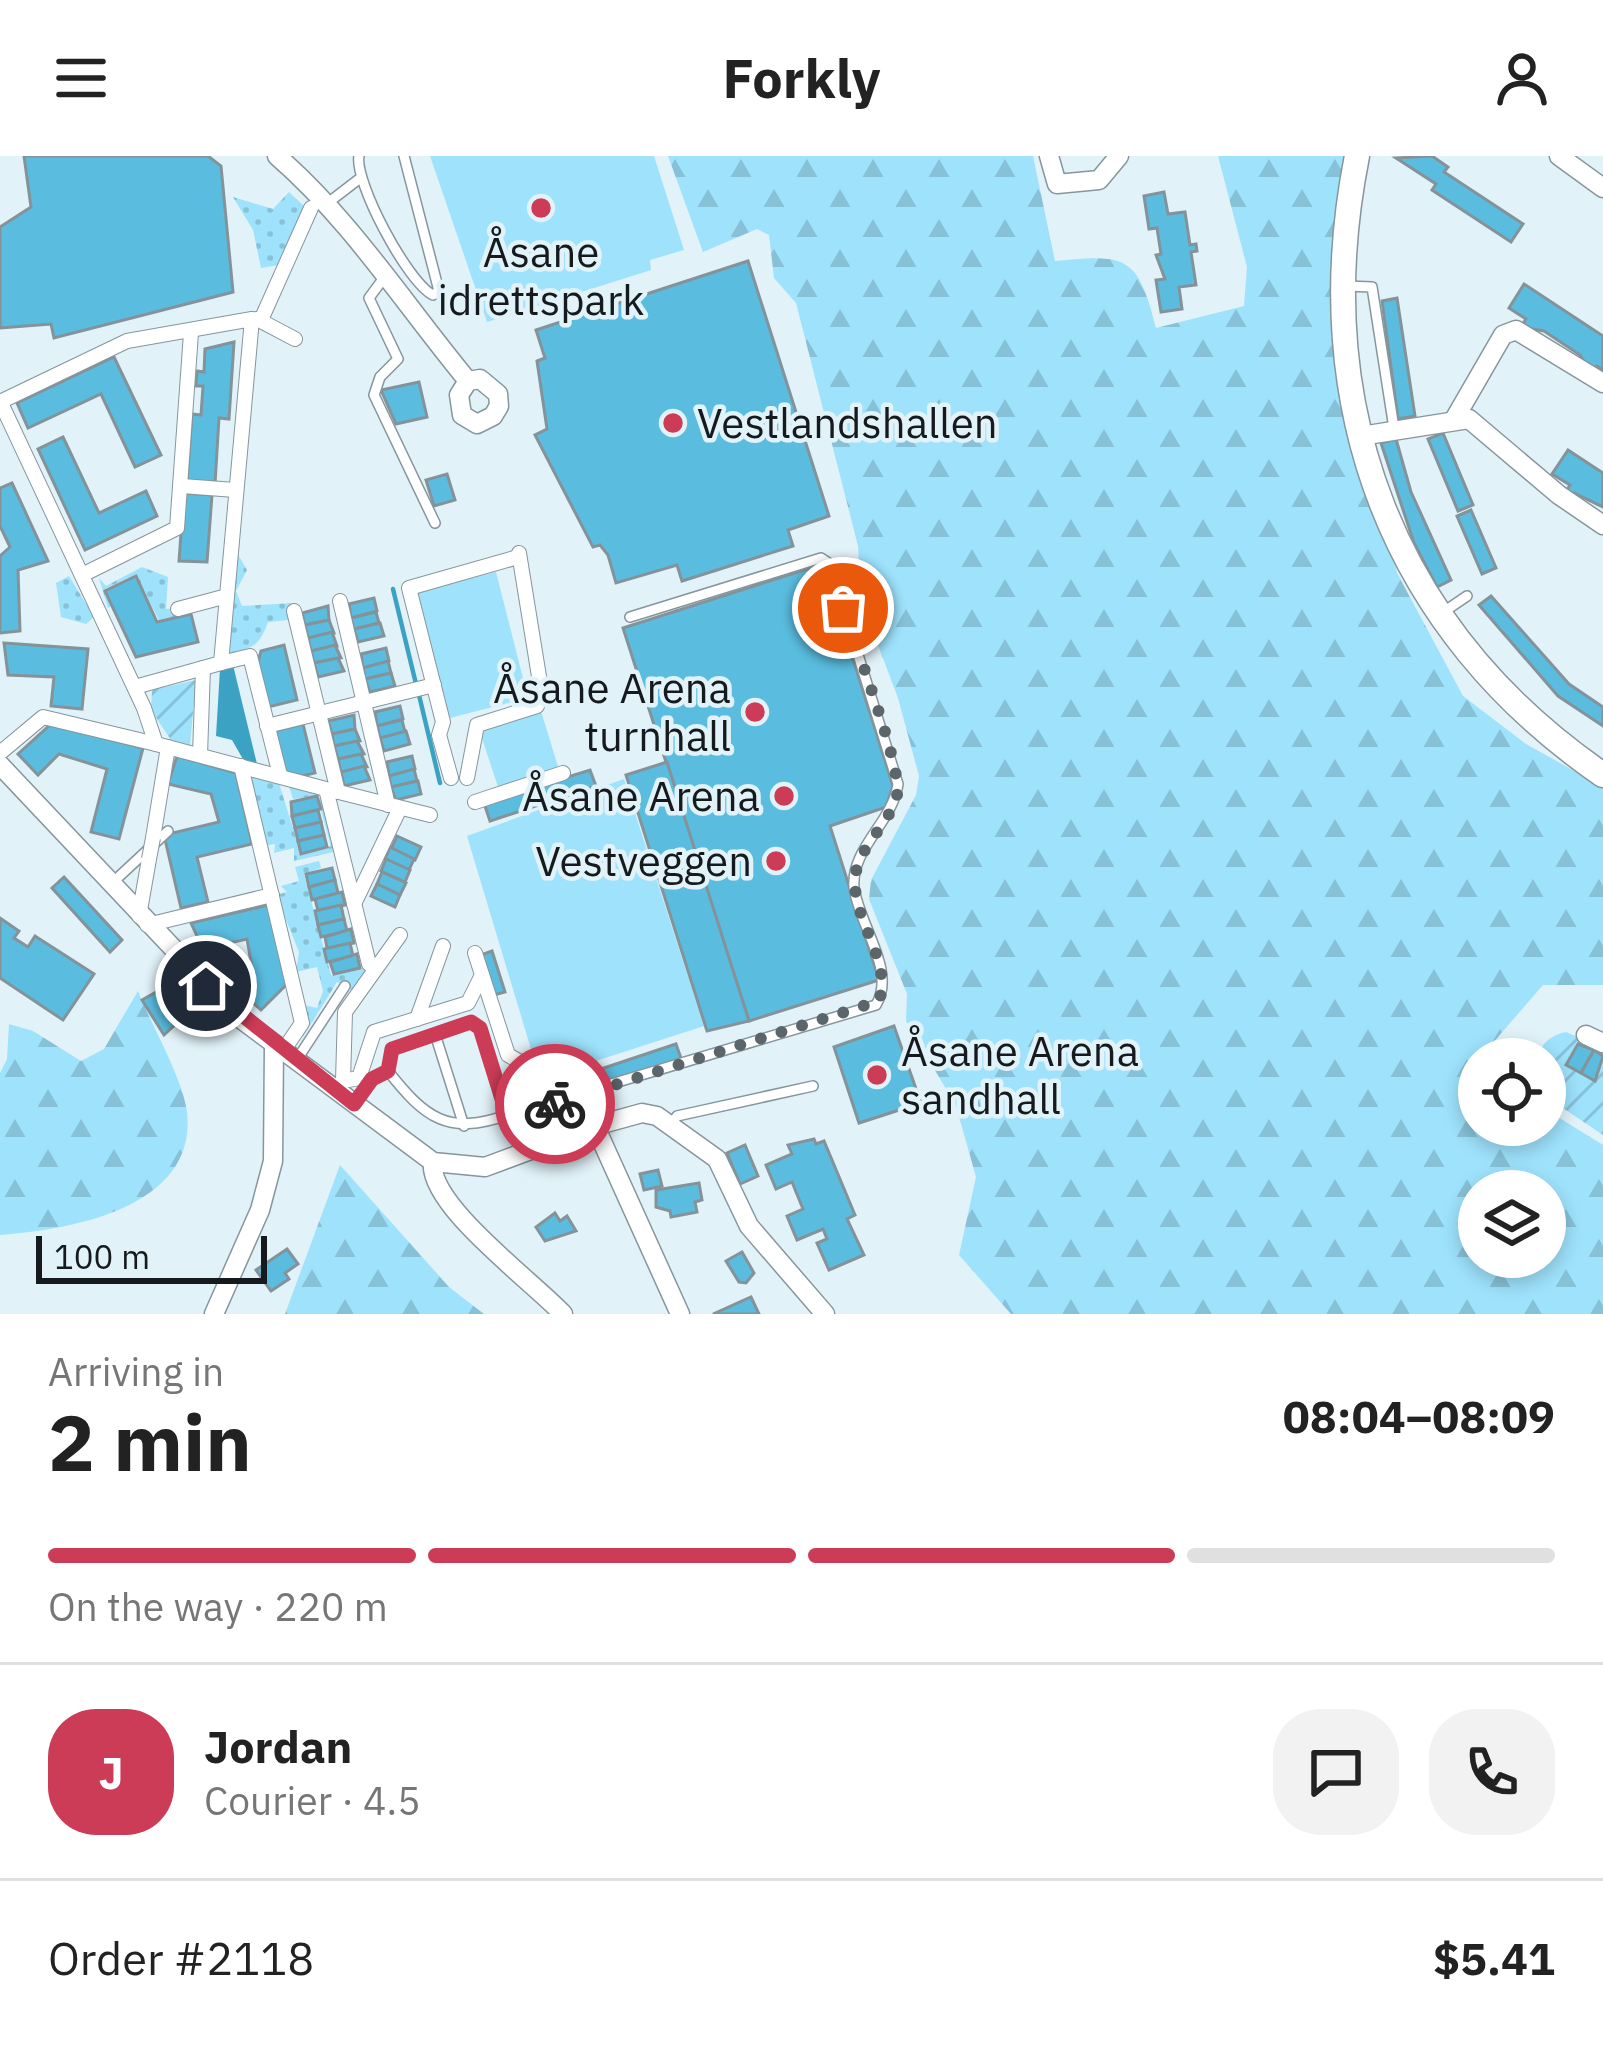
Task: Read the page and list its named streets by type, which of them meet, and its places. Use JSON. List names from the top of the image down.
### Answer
{
  "places": [
    "Åsane idrettspark",
    "Vestlandshallen",
    "Åsane Arena turnhall",
    "Åsane Arena",
    "Vestveggen",
    "Åsane Arena sandhall"
  ],
  "scale_bar": "100 m",
  "page": {
    "header": "Forkly",
    "scale": "100 m",
    "heading": ["2 min", "Arriving in", "08:04–08:09"],
    "panel": [
      "Jordan",
      "Courier · 4.5",
      "Order #2118",
      "$5.41"
    ],
    "bar": "On the way · 220 m",
    "round": "J"
  }
}
